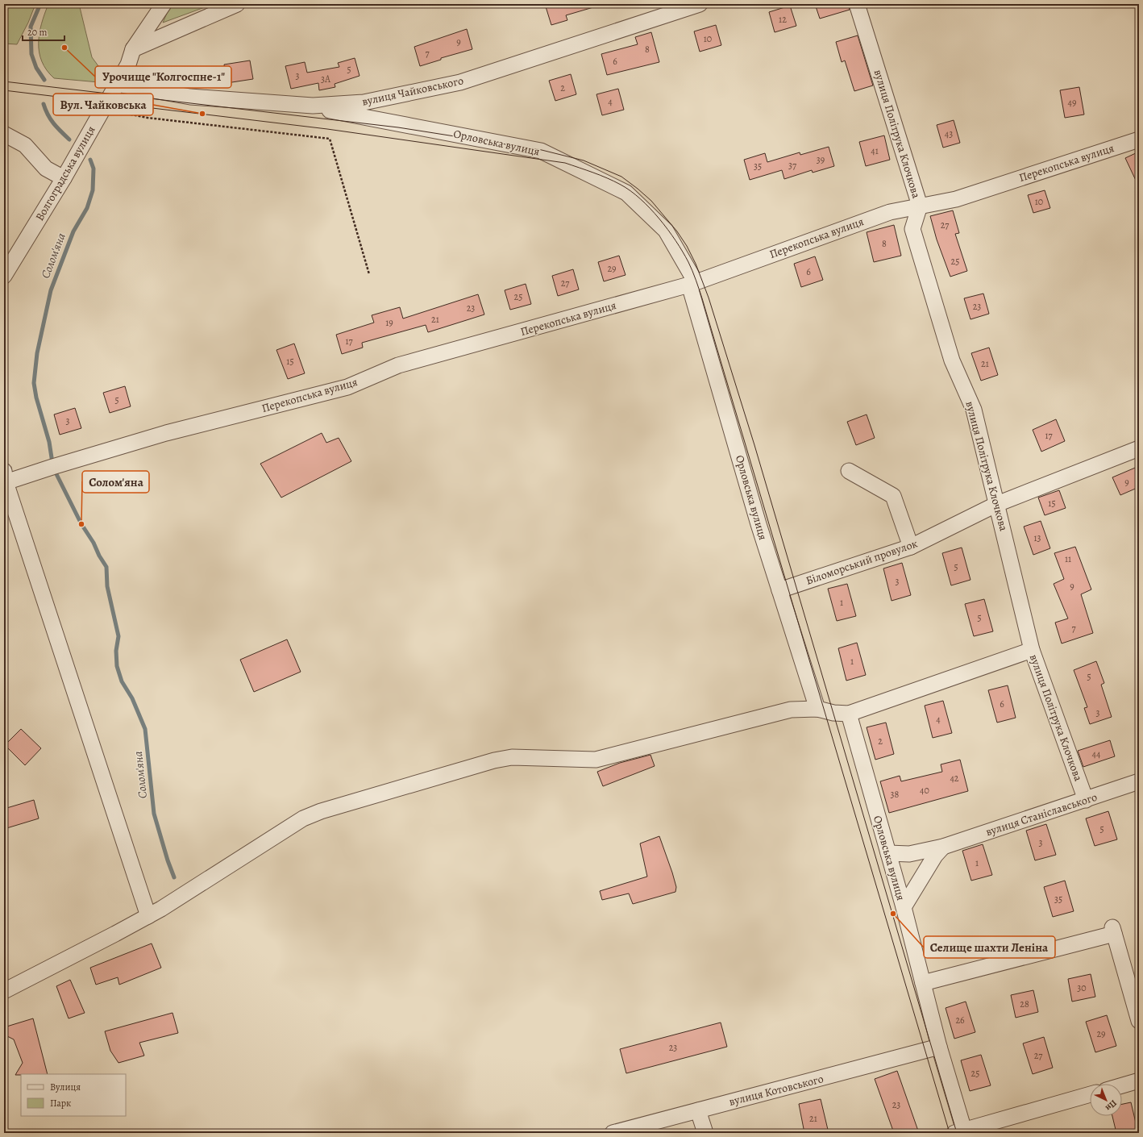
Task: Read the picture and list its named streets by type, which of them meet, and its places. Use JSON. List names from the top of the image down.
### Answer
{
  "streets": {
    "street": [
      "вулиця Чайковського",
      "вулиця Політрука Клочкова",
      "Орловська вулиця",
      "Перекопська вулиця",
      "Волгоградська вулиця",
      "Біломорський провулок",
      "вулиця Станіславського",
      "вулиця Котовського"
    ]
  },
  "crossings": [
    ["вулиця Чайковського", "Орловська вулиця"],
    ["вулиця Чайковського", "Волгоградська вулиця"],
    ["вулиця Політрука Клочкова", "Перекопська вулиця"],
    ["вулиця Політрука Клочкова", "Біломорський провулок"],
    ["вулиця Політрука Клочкова", "вулиця Станіславського"],
    ["Орловська вулиця", "Перекопська вулиця"],
    ["Орловська вулиця", "Біломорський провулок"],
    ["Орловська вулиця", "вулиця Станіславського"],
    ["Орловська вулиця", "вулиця Котовського"]
  ],
  "water": ["Солом'яна"],
  "places": [
    "Урочище \"Колгоспне-1\"",
    "Вул. Чайковська",
    "Солом'яна",
    "Селище шахти Леніна"
  ],
  "house_numbers": [
    "12",
    "10",
    "9",
    "8",
    "7",
    "6",
    "5",
    "3",
    "3А",
    "2",
    "4",
    "49",
    "43",
    "41",
    "39",
    "37",
    "35",
    "10",
    "27",
    "8",
    "25",
    "29",
    "6",
    "27",
    "25",
    "23",
    "23",
    "21",
    "19",
    "17",
    "15",
    "21",
    "5",
    "3",
    "17",
    "9",
    "15",
    "13",
    "11",
    "5",
    "3",
    "9",
    "1",
    "5",
    "7",
    "1",
    "5",
    "6",
    "3",
    "4",
    "2",
    "44",
    "42",
    "40",
    "38",
    "5",
    "3",
    "1",
    "35",
    "30",
    "28",
    "26",
    "29",
    "23",
    "27",
    "25",
    "23",
    "21"
  ],
  "legend": ["Вулиця", "Парк"],
  "scale_bar": "20 m",
  "north": "bottom right"
}
